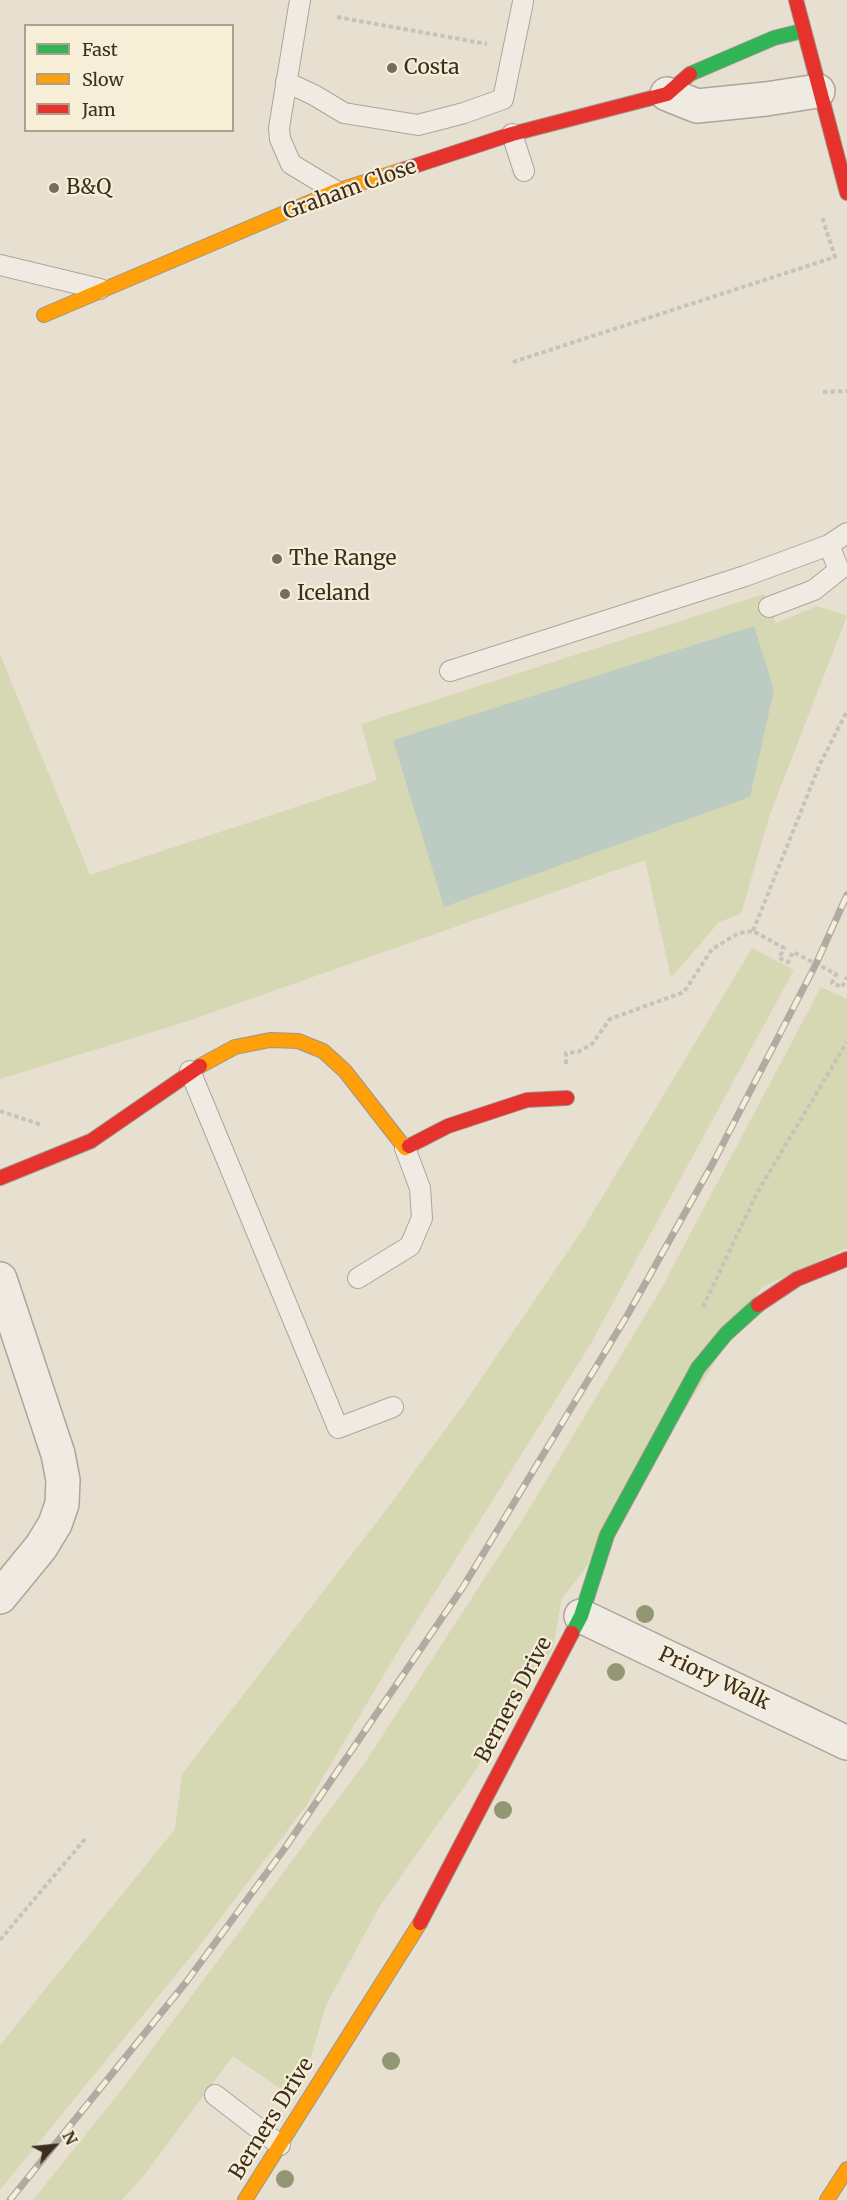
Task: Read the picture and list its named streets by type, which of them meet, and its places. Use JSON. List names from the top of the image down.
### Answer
{
  "streets": {
    "street": ["Graham Close", "Priory Walk", "Berners Drive"]
  },
  "crossings": [
    ["Priory Walk", "Berners Drive"]
  ],
  "places": [
    "Costa",
    "B&Q",
    "The Range",
    "Iceland"
  ],
  "legend": ["Fast", "Slow", "Jam"],
  "north": "top right"
}
